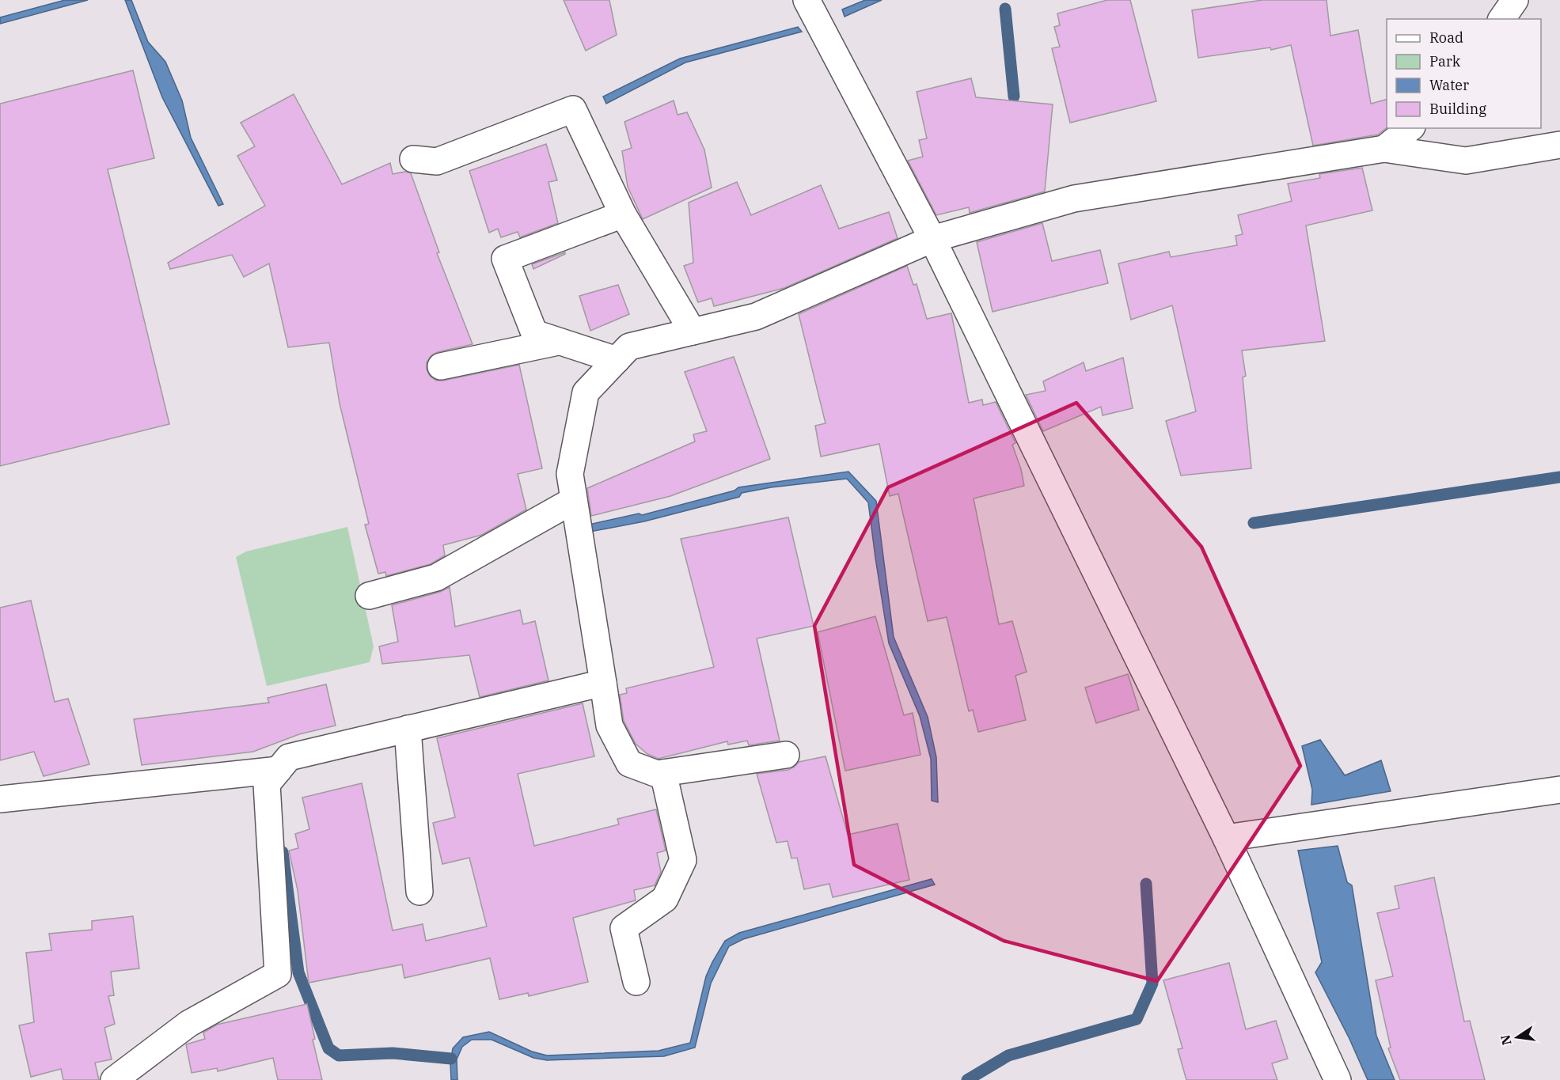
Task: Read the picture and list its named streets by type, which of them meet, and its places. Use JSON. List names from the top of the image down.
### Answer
{
  "legend": [
    "Road",
    "Park",
    "Water",
    "Building"
  ],
  "north": "left"
}
